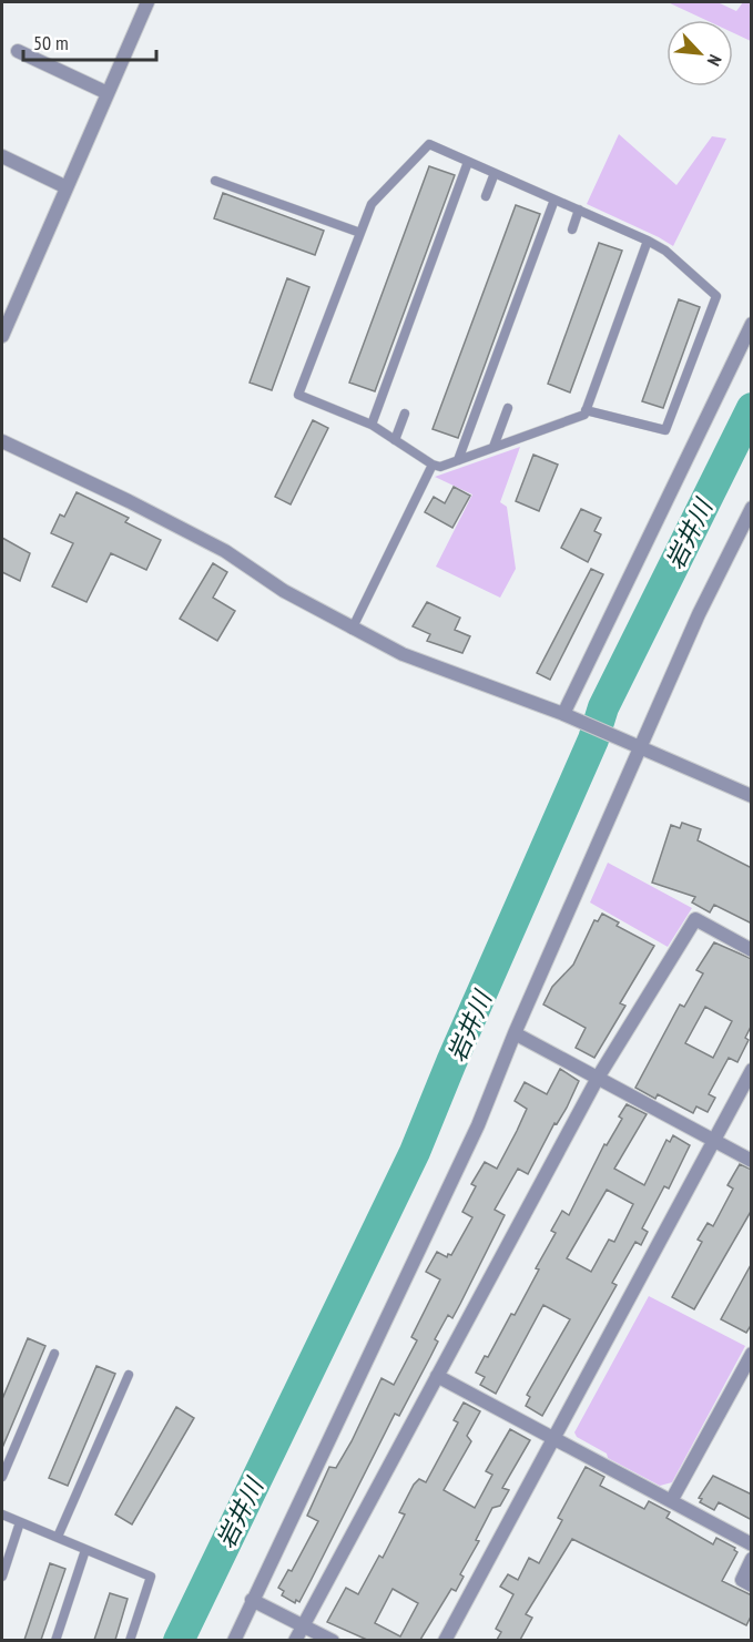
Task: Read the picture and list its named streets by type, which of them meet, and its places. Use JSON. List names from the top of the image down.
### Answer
{
  "water": ["岩井川"],
  "scale_bar": "50 m",
  "north": "bottom right"
}
